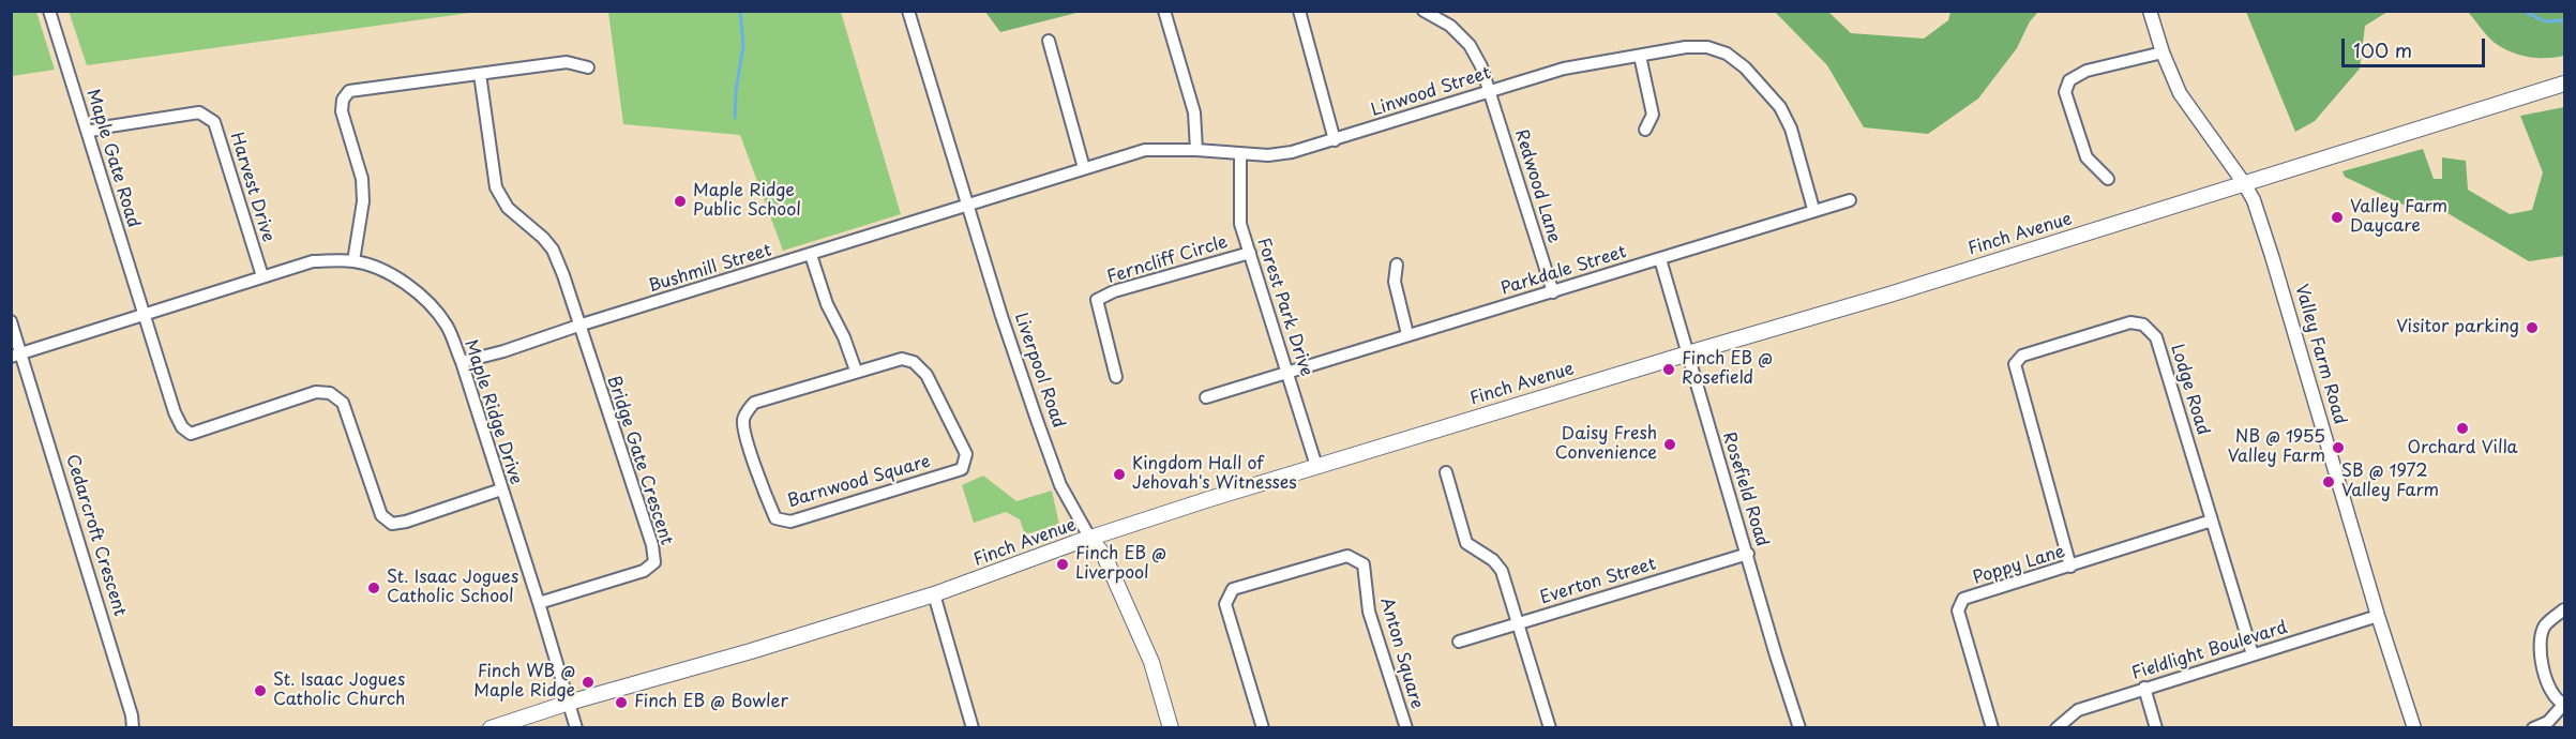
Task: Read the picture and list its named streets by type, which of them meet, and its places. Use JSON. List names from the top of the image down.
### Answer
{
  "streets": {
    "main road": ["Finch Avenue", "Liverpool Road"],
    "street": [
      "Linwood Street",
      "Maple Gate Road",
      "Redwood Lane",
      "Harvest Drive",
      "Ferncliff Circle",
      "Bushmill Street",
      "Parkdale Street",
      "Forest Park Drive",
      "Valley Farm Road",
      "Lodge Road",
      "Maple Ridge Drive",
      "Bridge Gate Crescent",
      "Barnwood Square",
      "Rosefield Road",
      "Cedarcroft Crescent",
      "Poppy Lane",
      "Everton Street",
      "Fieldlight Boulevard",
      "Anton Square"
    ]
  },
  "crossings": [
    ["Linwood Street", "Redwood Lane"],
    ["Linwood Street", "Bushmill Street"],
    ["Linwood Street", "Parkdale Street"],
    ["Linwood Street", "Forest Park Drive"],
    ["Linwood Street", "Liverpool Road"],
    ["Maple Gate Road", "Harvest Drive"],
    ["Maple Gate Road", "Maple Ridge Drive"],
    ["Redwood Lane", "Parkdale Street"],
    ["Harvest Drive", "Maple Ridge Drive"],
    ["Finch Avenue", "Forest Park Drive"],
    ["Finch Avenue", "Valley Farm Road"],
    ["Finch Avenue", "Liverpool Road"],
    ["Finch Avenue", "Maple Ridge Drive"],
    ["Finch Avenue", "Rosefield Road"],
    ["Ferncliff Circle", "Forest Park Drive"],
    ["Bushmill Street", "Liverpool Road"],
    ["Bushmill Street", "Maple Ridge Drive"],
    ["Bushmill Street", "Bridge Gate Crescent"],
    ["Parkdale Street", "Forest Park Drive"],
    ["Parkdale Street", "Rosefield Road"],
    ["Valley Farm Road", "Fieldlight Boulevard"],
    ["Lodge Road", "Poppy Lane"],
    ["Lodge Road", "Fieldlight Boulevard"],
    ["Maple Ridge Drive", "Bridge Gate Crescent"],
    ["Maple Ridge Drive", "Cedarcroft Crescent"],
    ["Rosefield Road", "Everton Street"]
  ],
  "places": [
    "Maple Ridge Public School",
    "Valley Farm Daycare",
    "Visitor parking",
    "Finch EB @ Rosefield",
    "Orchard Villa",
    "Daisy Fresh Convenience",
    "NB @ 1955 Valley Farm",
    "Kingdom Hall of Jehovah's Witnesses",
    "SB @ 1972 Valley Farm",
    "Finch EB @ Liverpool",
    "St. Isaac Jogues Catholic School",
    "Finch WB @ Maple Ridge",
    "St. Isaac Jogues Catholic Church",
    "Finch EB @ Bowler"
  ],
  "scale_bar": "100 m"
}
